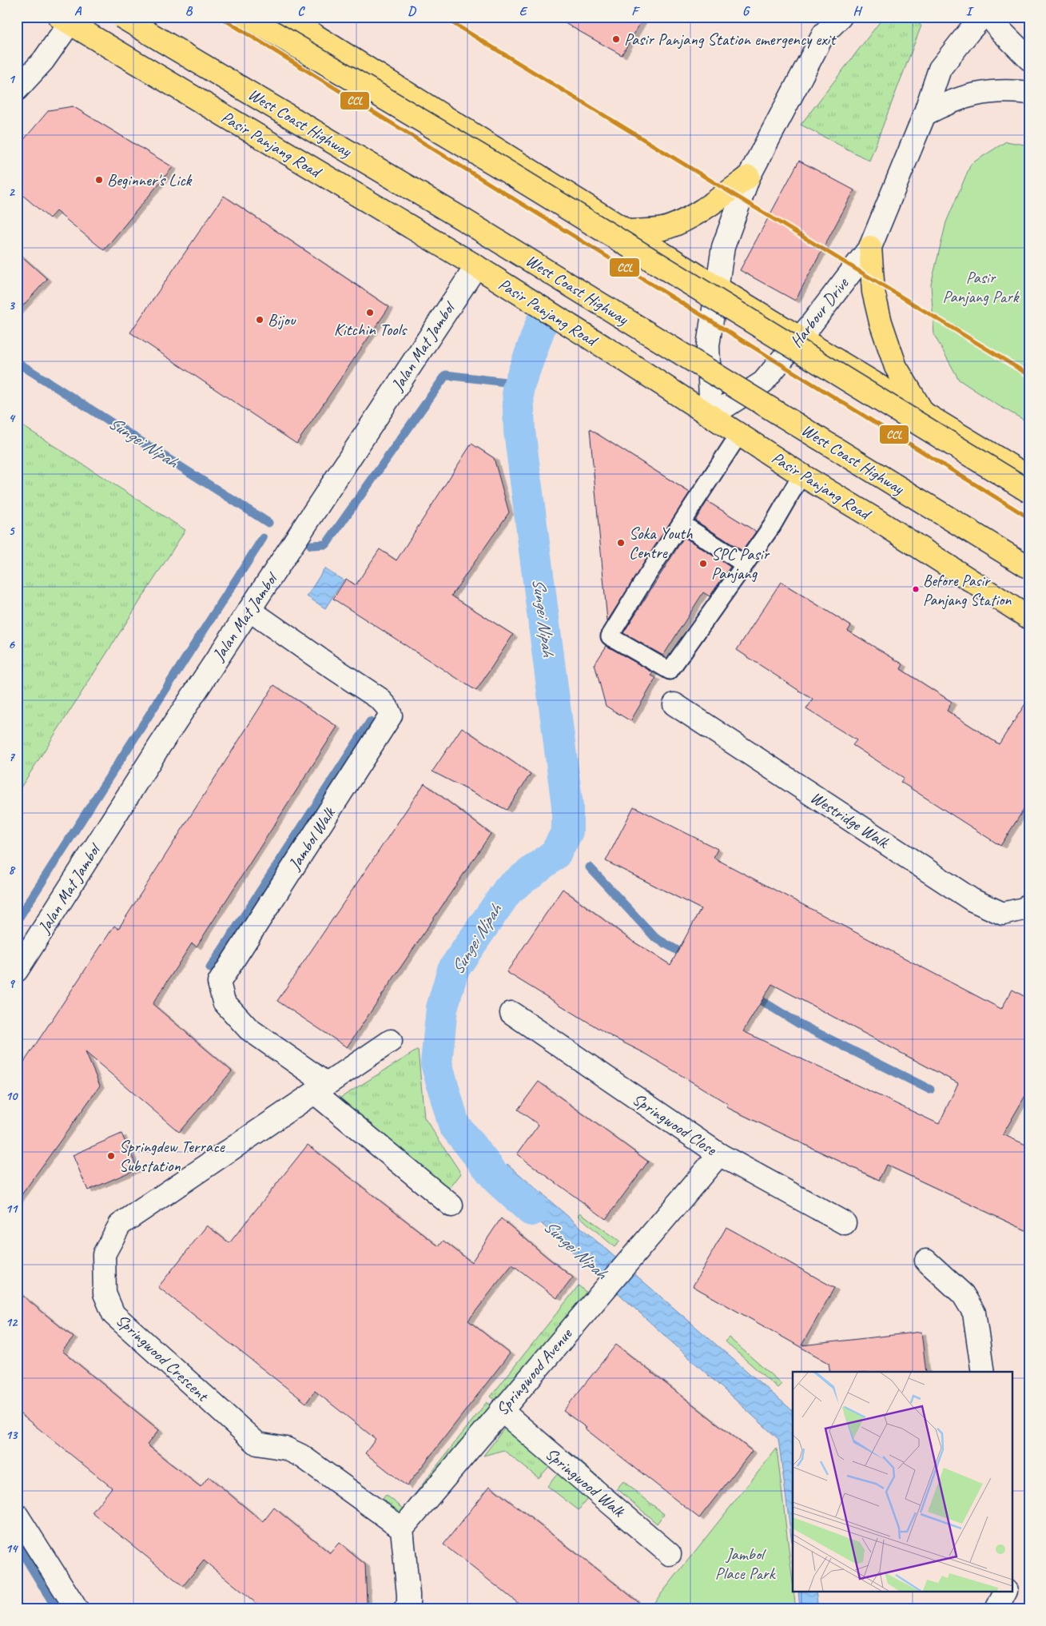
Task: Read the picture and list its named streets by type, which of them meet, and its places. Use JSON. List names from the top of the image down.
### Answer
{
  "streets": {
    "main road": ["West Coast Highway", "Pasir Panjang Road"],
    "street": [
      "Harbour Drive",
      "Jalan Mat Jambol",
      "Westridge Walk",
      "Jambol Walk",
      "Springwood Close",
      "Springwood Crescent",
      "Springwood Avenue",
      "Springwood Walk"
    ]
  },
  "crossings": [
    ["Pasir Panjang Road", "Harbour Drive"],
    ["Pasir Panjang Road", "Jalan Mat Jambol"],
    ["Jalan Mat Jambol", "Jambol Walk"],
    ["Jambol Walk", "Springwood Crescent"],
    ["Springwood Close", "Springwood Avenue"],
    ["Springwood Crescent", "Springwood Avenue"],
    ["Springwood Avenue", "Springwood Walk"]
  ],
  "water": ["Sungei Nipah"],
  "parks": ["Pasir Panjang Park", "Jambol Place Park"],
  "places": [
    "Pasir Panjang Station emergency exit",
    "Beginner's Lick",
    "Kitchin Tools",
    "Bijou",
    "Soka Youth Centre",
    "SPC Pasir Panjang",
    "Before Pasir Panjang Station",
    "Springdew Terrace Substation"
  ],
  "lines": ["transit line CCL"],
  "grid": {
    "columns": [
      "A",
      "B",
      "C",
      "D",
      "E",
      "F",
      "G",
      "H",
      "I"
    ],
    "rows": [
      "1",
      "2",
      "3",
      "4",
      "5",
      "6",
      "7",
      "8",
      "9",
      "10",
      "11",
      "12",
      "13",
      "14"
    ]
  }
}
